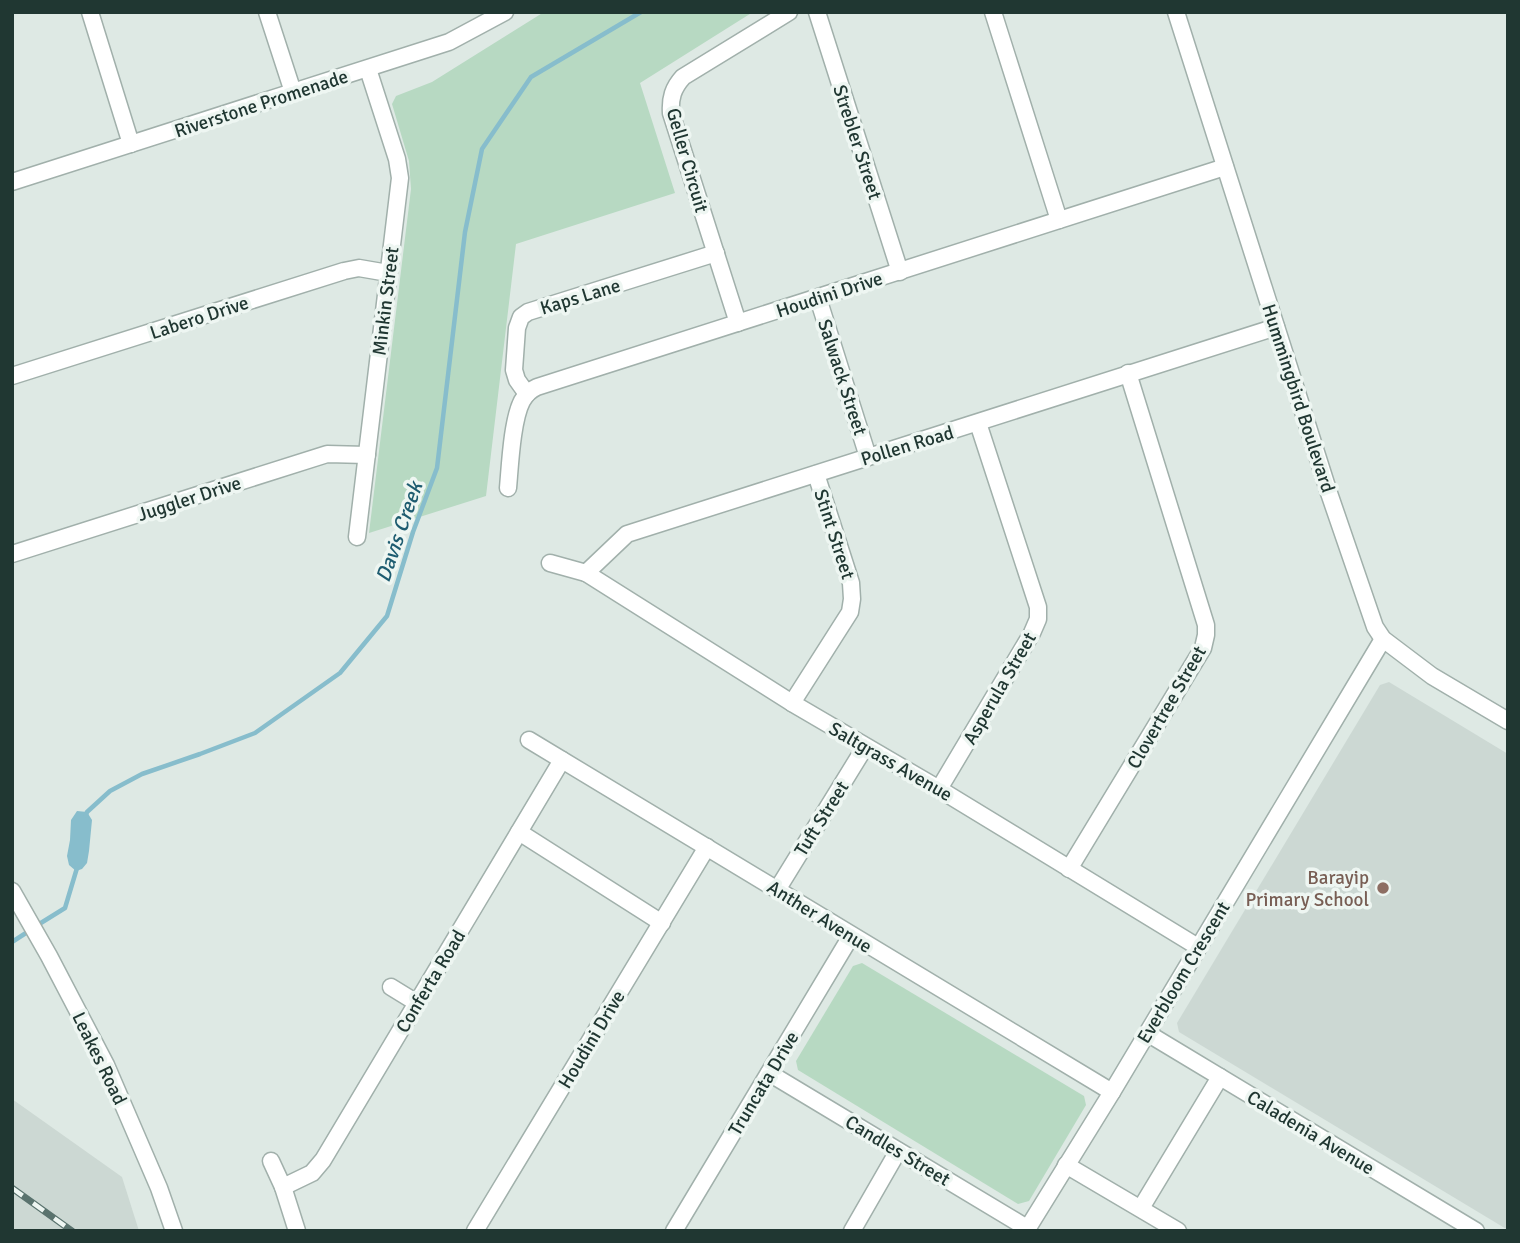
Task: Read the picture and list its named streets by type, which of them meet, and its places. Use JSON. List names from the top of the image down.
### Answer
{
  "streets": {
    "street": [
      "Riverstone Promenade",
      "Strebler Street",
      "Geller Circuit",
      "Houdini Drive",
      "Kaps Lane",
      "Minkin Street",
      "Labero Drive",
      "Salwack Street",
      "Hummingbird Boulevard",
      "Pollen Road",
      "Juggler Drive",
      "Stint Street",
      "Asperula Street",
      "Clovertree Street",
      "Saltgrass Avenue",
      "Tuft Street",
      "Anther Avenue",
      "Everbloom Crescent",
      "Conferta Road",
      "Leakes Road",
      "Truncata Drive",
      "Caladenia Avenue",
      "Candles Street"
    ]
  },
  "crossings": [
    ["Riverstone Promenade", "Minkin Street"],
    ["Strebler Street", "Houdini Drive"],
    ["Geller Circuit", "Houdini Drive"],
    ["Geller Circuit", "Kaps Lane"],
    ["Houdini Drive", "Kaps Lane"],
    ["Houdini Drive", "Salwack Street"],
    ["Houdini Drive", "Hummingbird Boulevard"],
    ["Houdini Drive", "Anther Avenue"],
    ["Minkin Street", "Labero Drive"],
    ["Minkin Street", "Juggler Drive"],
    ["Salwack Street", "Pollen Road"],
    ["Hummingbird Boulevard", "Pollen Road"],
    ["Hummingbird Boulevard", "Everbloom Crescent"],
    ["Pollen Road", "Stint Street"],
    ["Pollen Road", "Asperula Street"],
    ["Pollen Road", "Clovertree Street"],
    ["Pollen Road", "Saltgrass Avenue"],
    ["Stint Street", "Saltgrass Avenue"],
    ["Asperula Street", "Saltgrass Avenue"],
    ["Clovertree Street", "Saltgrass Avenue"],
    ["Saltgrass Avenue", "Tuft Street"],
    ["Saltgrass Avenue", "Everbloom Crescent"],
    ["Tuft Street", "Anther Avenue"],
    ["Anther Avenue", "Everbloom Crescent"],
    ["Anther Avenue", "Conferta Road"],
    ["Anther Avenue", "Truncata Drive"],
    ["Everbloom Crescent", "Caladenia Avenue"],
    ["Everbloom Crescent", "Candles Street"],
    ["Truncata Drive", "Candles Street"]
  ],
  "water": ["Davis Creek"],
  "places": ["Barayip Primary School"]
}
